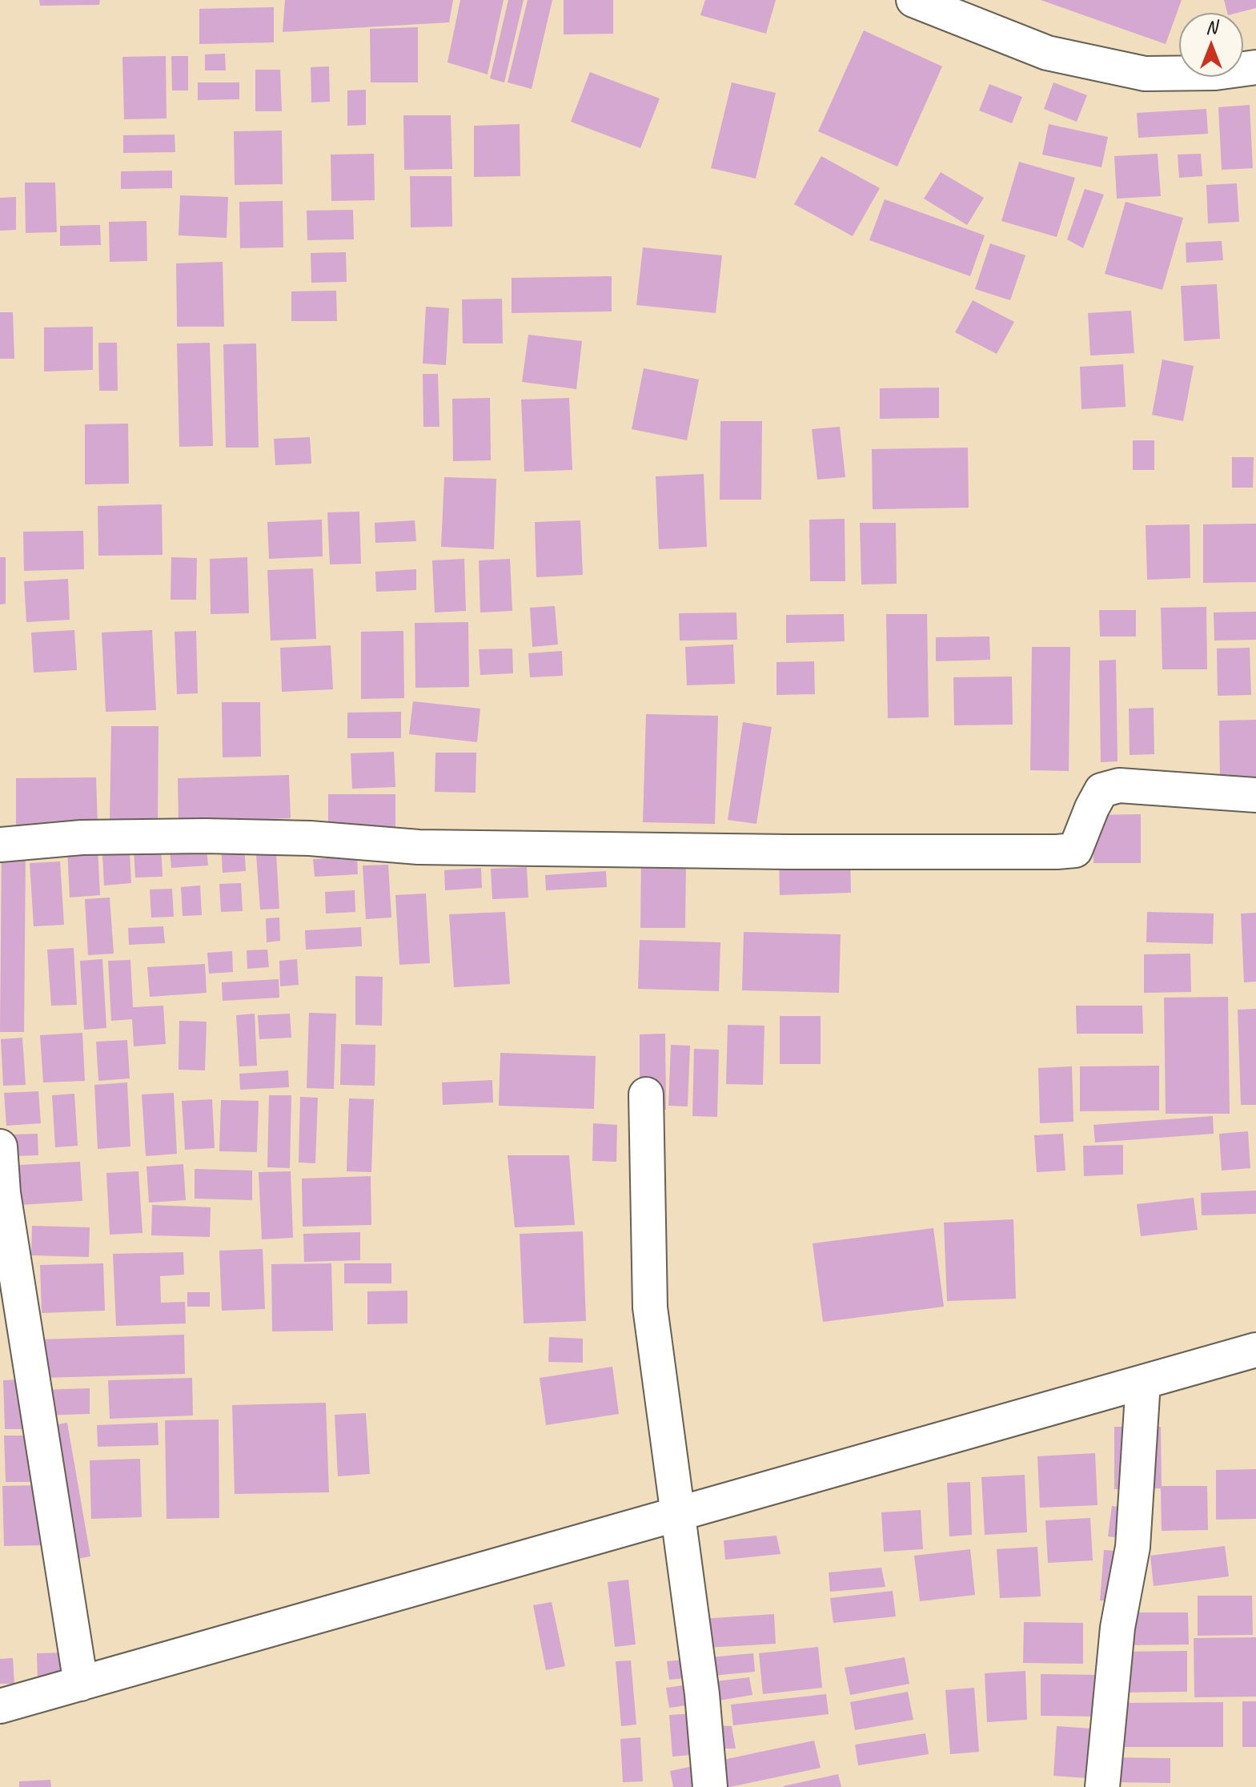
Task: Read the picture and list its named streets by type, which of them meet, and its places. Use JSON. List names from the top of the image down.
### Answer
{
  "north": "top"
}
